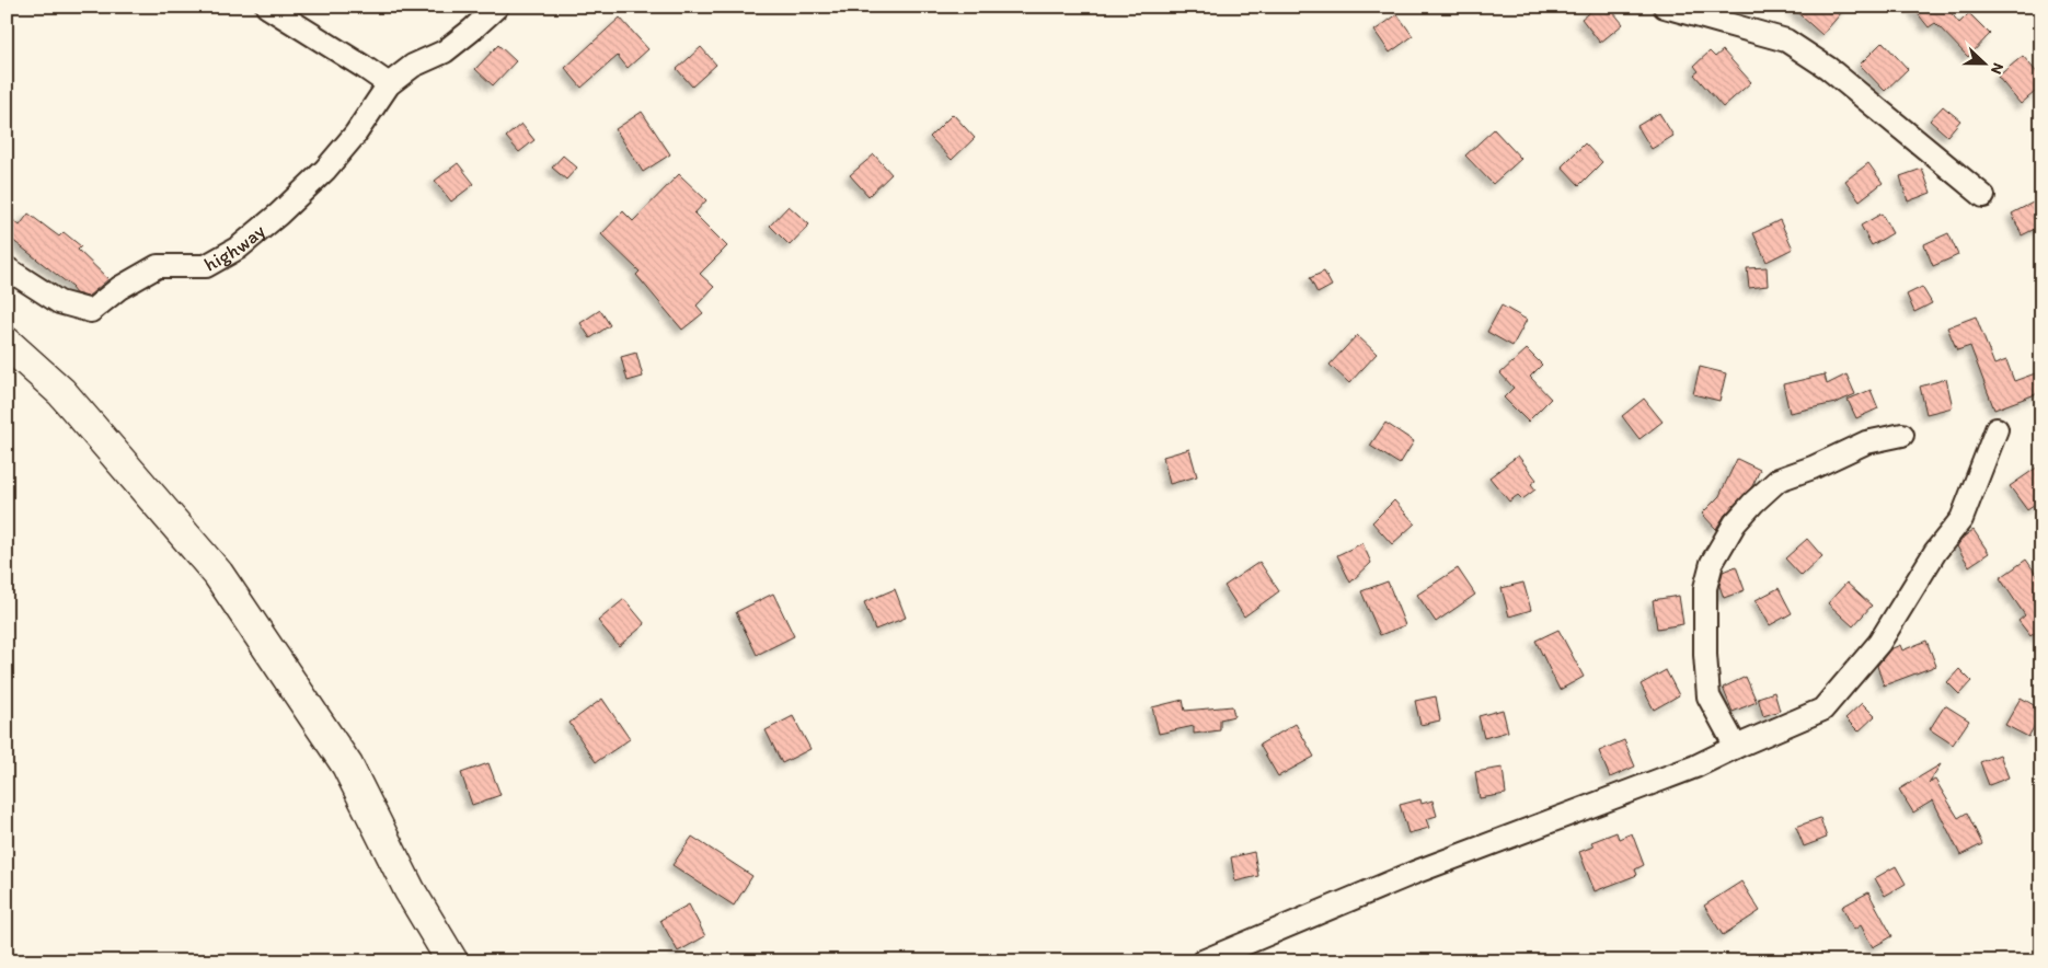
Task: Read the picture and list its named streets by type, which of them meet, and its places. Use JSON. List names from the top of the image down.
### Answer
{
  "streets": {
    "street": ["highway"]
  },
  "north": "right"
}
